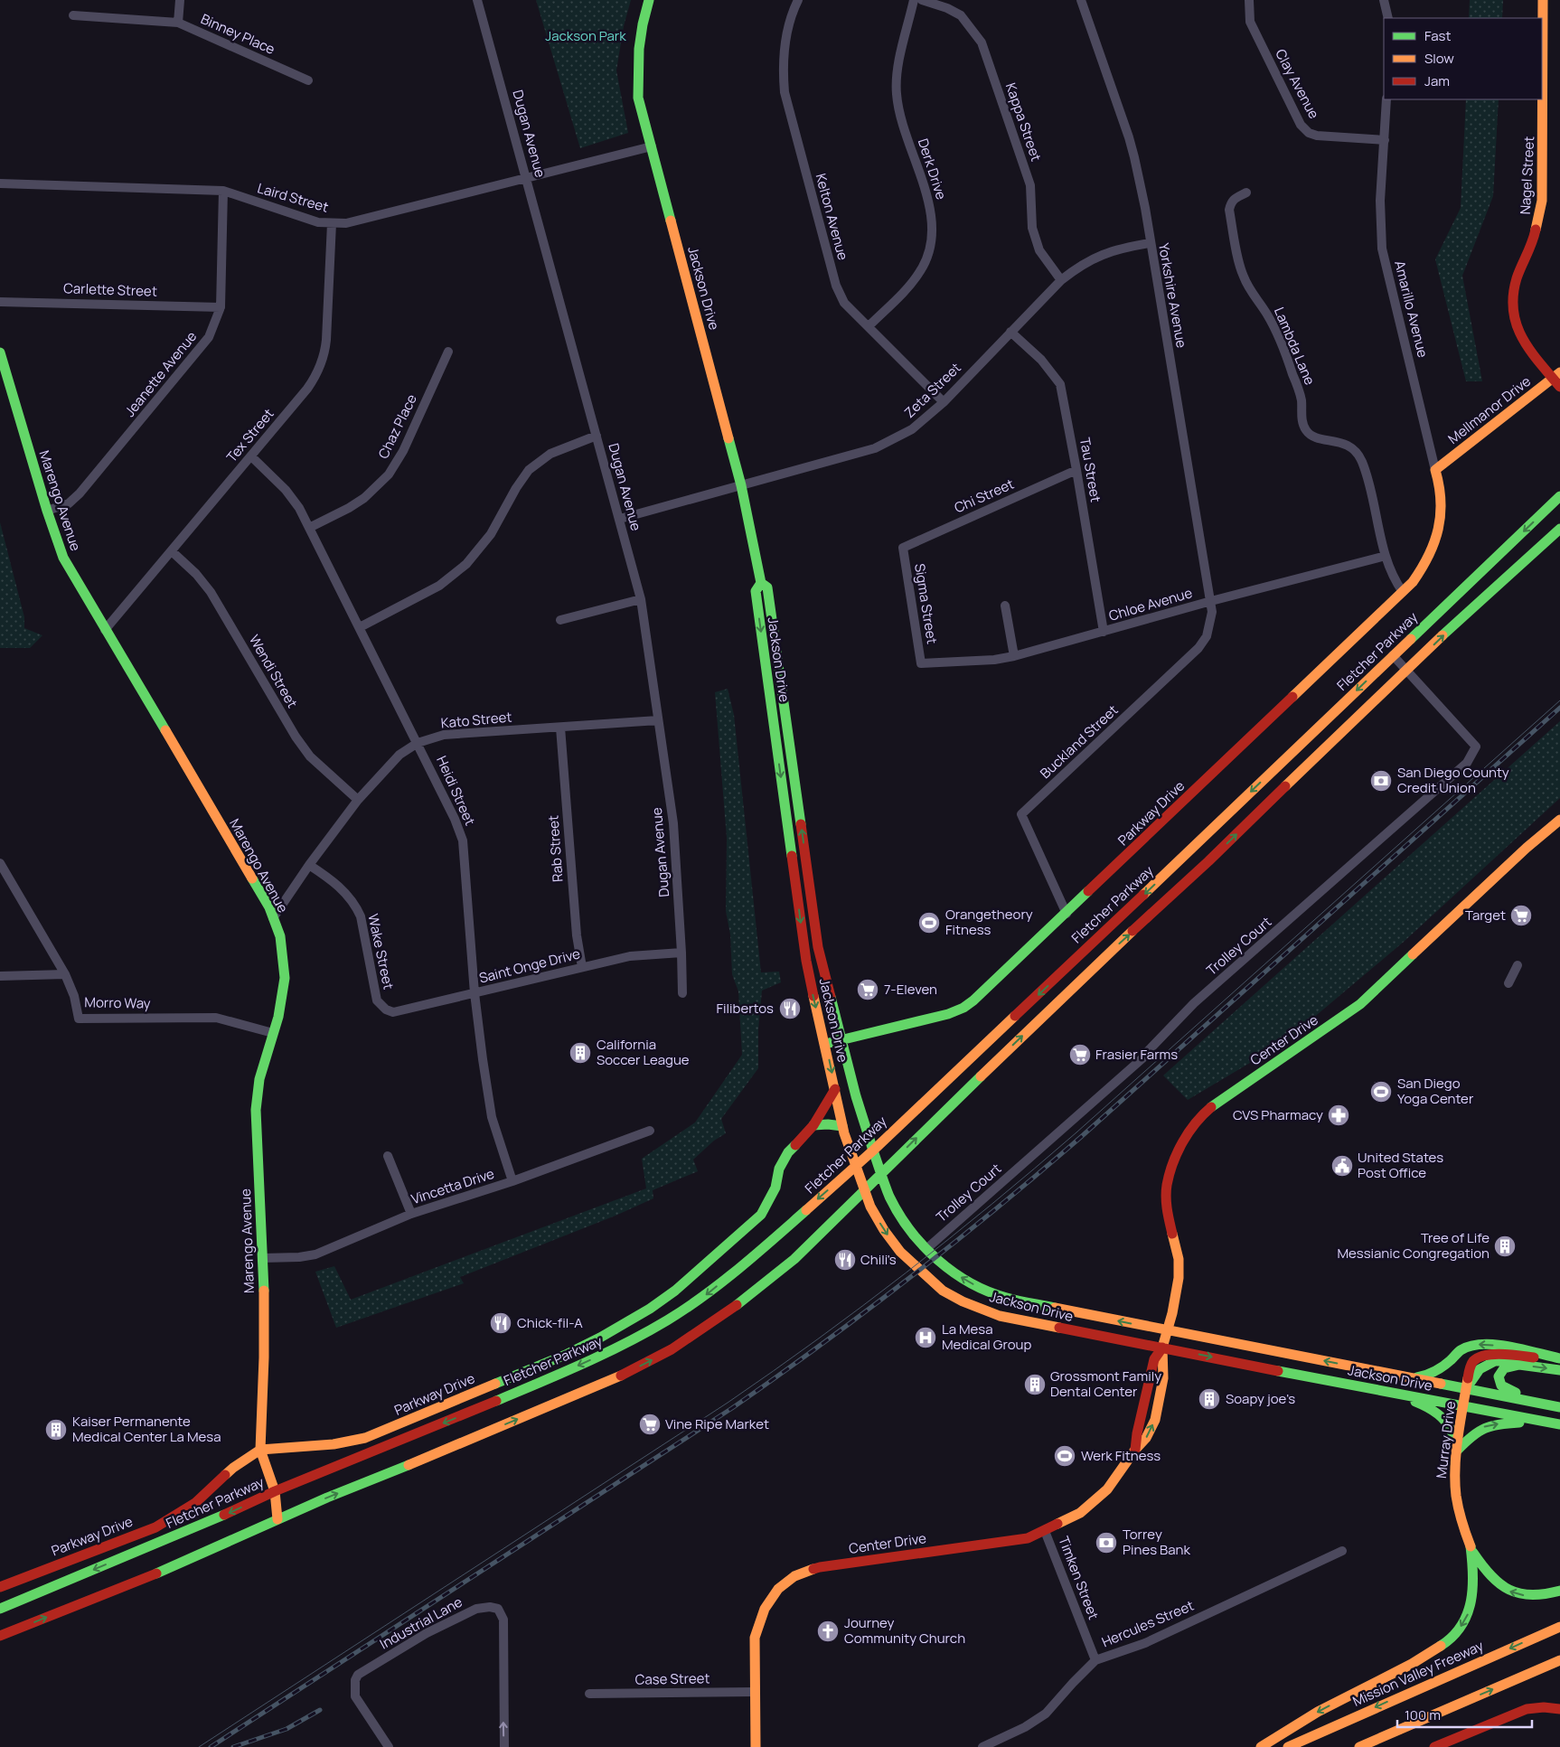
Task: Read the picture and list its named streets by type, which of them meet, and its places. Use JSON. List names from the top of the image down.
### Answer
{
  "streets": {
    "main road": [
      "Nagel Street",
      "Jackson Drive",
      "Amarillo Avenue",
      "Mellmanor Drive",
      "Marengo Avenue",
      "Fletcher Parkway",
      "Parkway Drive",
      "Center Drive",
      "Murray Drive",
      "Mission Valley Freeway"
    ],
    "street": [
      "Binney Place",
      "Clay Avenue",
      "Kappa Street",
      "Dugan Avenue",
      "Derk Drive",
      "Laird Street",
      "Kelton Avenue",
      "Carlette Street",
      "Yorkshire Avenue",
      "Lambda Lane",
      "Jeanette Avenue",
      "Zeta Street",
      "Chaz Place",
      "Tex Street",
      "Tau Street",
      "Chi Street",
      "Sigma Street",
      "Chloe Avenue",
      "Wendi Street",
      "Kato Street",
      "Buckland Street",
      "Heidi Street",
      "Rab Street",
      "Trolley Court",
      "Wake Street",
      "Saint Onge Drive",
      "Morro Way",
      "Vincetta Drive",
      "Timken Street",
      "Industrial Lane",
      "Hercules Street",
      "Case Street"
    ]
  },
  "crossings": [
    ["Clay Avenue", "Amarillo Avenue"],
    ["Kappa Street", "Zeta Street"],
    ["Dugan Avenue", "Laird Street"],
    ["Dugan Avenue", "Zeta Street"],
    ["Dugan Avenue", "Kato Street"],
    ["Dugan Avenue", "Saint Onge Drive"],
    ["Derk Drive", "Kelton Avenue"],
    ["Nagel Street", "Mellmanor Drive"],
    ["Laird Street", "Jackson Drive"],
    ["Laird Street", "Jeanette Avenue"],
    ["Laird Street", "Tex Street"],
    ["Kelton Avenue", "Zeta Street"],
    ["Jackson Drive", "Zeta Street"],
    ["Jackson Drive", "Fletcher Parkway"],
    ["Jackson Drive", "Parkway Drive"],
    ["Jackson Drive", "Trolley Court"],
    ["Jackson Drive", "Center Drive"],
    ["Jackson Drive", "Murray Drive"],
    ["Carlette Street", "Jeanette Avenue"],
    ["Yorkshire Avenue", "Zeta Street"],
    ["Yorkshire Avenue", "Chloe Avenue"],
    ["Yorkshire Avenue", "Buckland Street"],
    ["Amarillo Avenue", "Mellmanor Drive"],
    ["Amarillo Avenue", "Parkway Drive"],
    ["Lambda Lane", "Chloe Avenue"],
    ["Lambda Lane", "Parkway Drive"],
    ["Jeanette Avenue", "Marengo Avenue"],
    ["Zeta Street", "Tau Street"],
    ["Chaz Place", "Heidi Street"],
    ["Tex Street", "Marengo Avenue"],
    ["Tex Street", "Wendi Street"],
    ["Tex Street", "Heidi Street"],
    ["Tau Street", "Chi Street"],
    ["Tau Street", "Chloe Avenue"],
    ["Chi Street", "Sigma Street"],
    ["Marengo Avenue", "Fletcher Parkway"],
    ["Marengo Avenue", "Kato Street"],
    ["Marengo Avenue", "Parkway Drive"],
    ["Marengo Avenue", "Morro Way"],
    ["Marengo Avenue", "Vincetta Drive"],
    ["Sigma Street", "Chloe Avenue"],
    ["Chloe Avenue", "Buckland Street"],
    ["Fletcher Parkway", "Trolley Court"],
    ["Wendi Street", "Kato Street"],
    ["Kato Street", "Heidi Street"],
    ["Kato Street", "Rab Street"],
    ["Kato Street", "Wake Street"],
    ["Buckland Street", "Parkway Drive"],
    ["Heidi Street", "Saint Onge Drive"],
    ["Heidi Street", "Vincetta Drive"],
    ["Rab Street", "Saint Onge Drive"],
    ["Wake Street", "Saint Onge Drive"],
    ["Center Drive", "Timken Street"],
    ["Center Drive", "Case Street"],
    ["Timken Street", "Hercules Street"]
  ],
  "parks": ["Jackson Park"],
  "places": {
    "bank": ["San Diego County Credit Union", "Torrey Pines Bank"],
    "supermarket": [
      "Target",
      "7-Eleven",
      "Frasier Farms",
      "Vine Ripe Market"
    ],
    "sports": ["Orangetheory Fitness", "San Diego Yoga Center", "Werk Fitness"],
    "restaurant": ["Filibertos", "Chili's", "Chick-fil-A"],
    "building": [
      "California Soccer League",
      "Tree of Life Messianic Congregation",
      "Grossmont Family Dental Center",
      "Soapy joe's",
      "Kaiser Permanente Medical Center La Mesa"
    ],
    "pharmacy": ["CVS Pharmacy"],
    "public building": ["United States Post Office"],
    "hospital": ["La Mesa Medical Group"],
    "church": ["Journey Community Church"]
  },
  "legend": ["Fast", "Slow", "Jam"],
  "scale_bar": "100 m"
}
